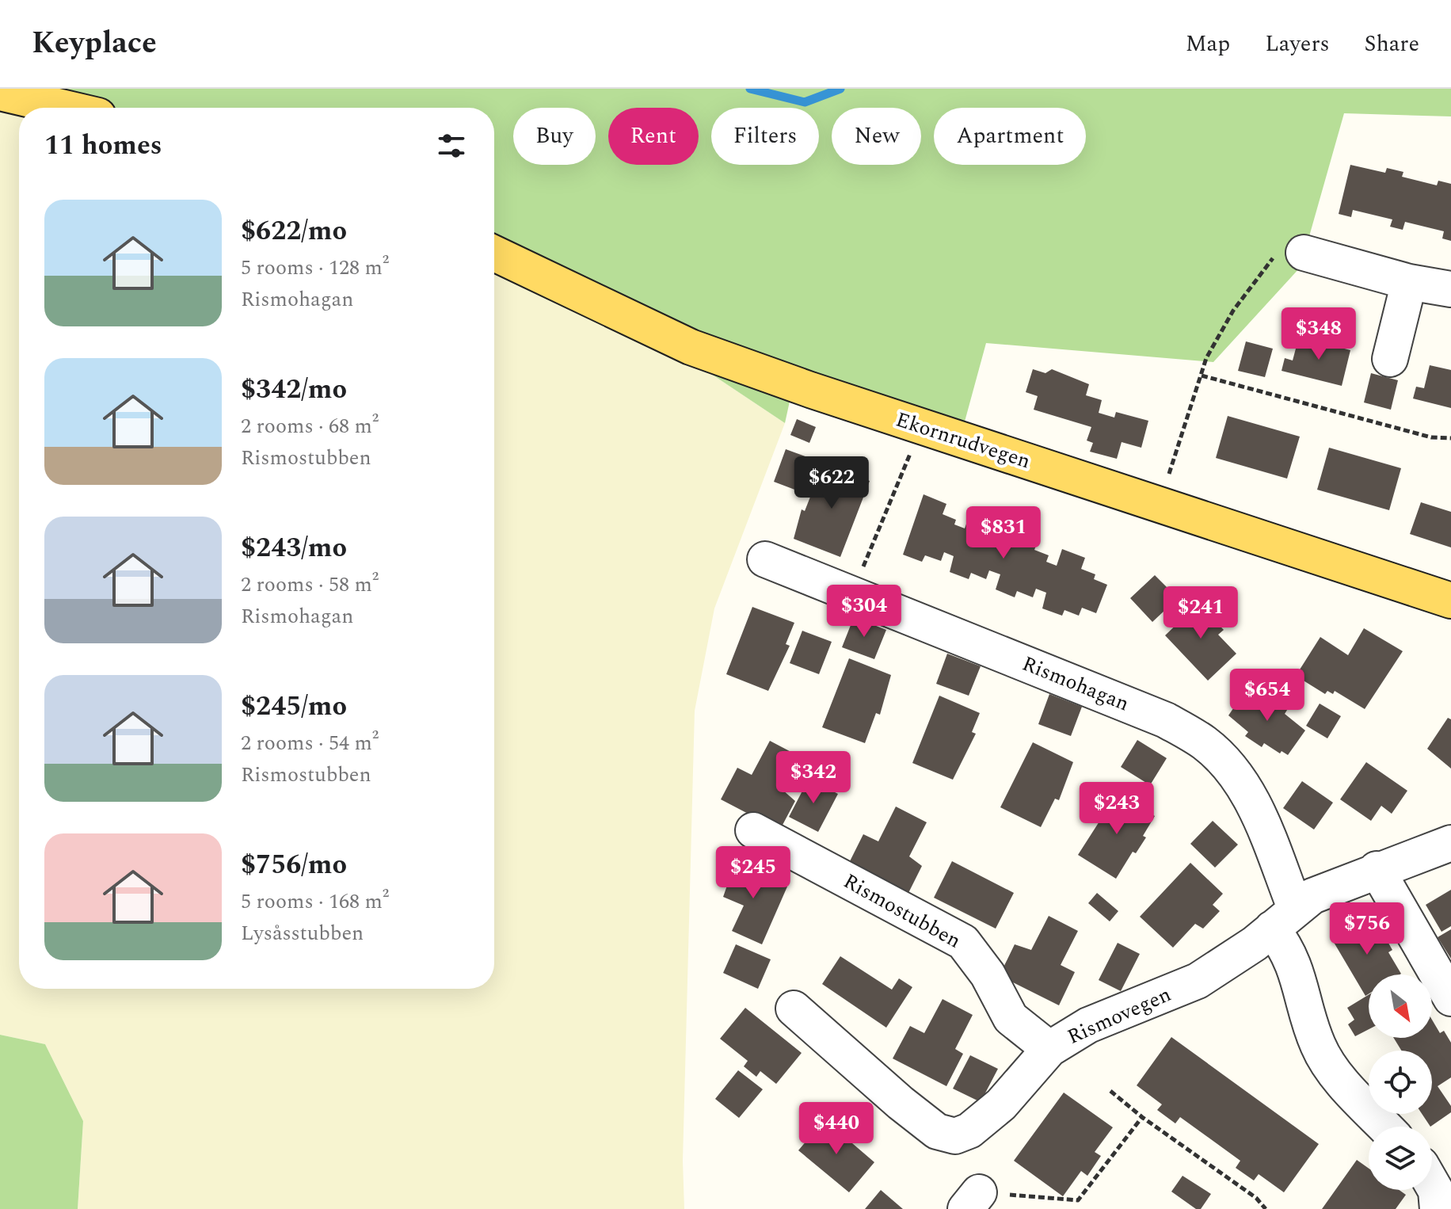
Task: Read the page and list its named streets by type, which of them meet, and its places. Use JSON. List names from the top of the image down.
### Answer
{
  "streets": {
    "main road": ["Ekornrudvegen"],
    "street": ["Rismohagan", "Rismostubben", "Rismovegen"]
  },
  "crossings": [
    ["Rismohagan", "Rismovegen"],
    ["Rismostubben", "Rismovegen"]
  ],
  "north": "bottom right",
  "page": {
    "header": "Keyplace",
    "nav": ["Map", "Layers", "Share"],
    "chip": [
      "Buy",
      "Rent",
      "Filters",
      "New",
      "Apartment"
    ],
    "heading": "11 homes",
    "list": [
      {
        "name": "$622/mo",
        "note": "5 rooms · 128 m² · Rismohagan"
      },
      {
        "name": "$342/mo",
        "note": "2 rooms · 68 m² · Rismostubben"
      },
      {
        "name": "$243/mo",
        "note": "2 rooms · 58 m² · Rismohagan"
      },
      {
        "name": "$245/mo",
        "note": "2 rooms · 54 m² · Rismostubben"
      },
      {
        "name": "$756/mo",
        "note": "5 rooms · 168 m² · Lysåsstubben"
      }
    ],
    "price": [
      "$348",
      "$622",
      "$831",
      "$304",
      "$241",
      "$654",
      "$342",
      "$243",
      "$245",
      "$756",
      "$440"
    ]
  }
}
